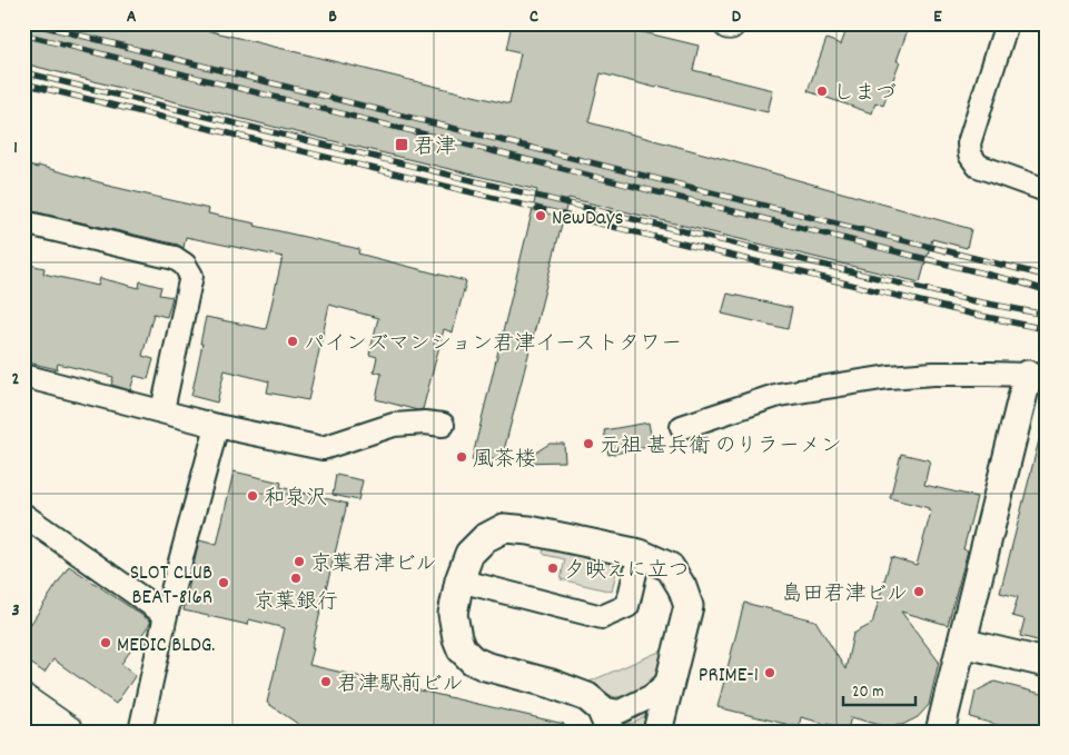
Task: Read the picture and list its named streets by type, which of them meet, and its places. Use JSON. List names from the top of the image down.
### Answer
{
  "places": {
    "other": [
      "しまづ",
      "NewDays",
      "パインズマンション君津イーストタワー",
      "元祖 甚兵衛 のりラーメン",
      "風茶楼",
      "和泉沢",
      "京葉君津ビル",
      "夕映えに立つ",
      "京葉銀行",
      "SLOT CLUB BEAT-816R",
      "島田君津ビル",
      "MEDIC BLDG.",
      "PRIME-1",
      "君津駅前ビル"
    ],
    "transit": ["君津"]
  },
  "scale_bar": "20 m",
  "grid": {
    "columns": [
      "A",
      "B",
      "C",
      "D",
      "E"
    ],
    "rows": ["1", "2", "3"]
  }
}
